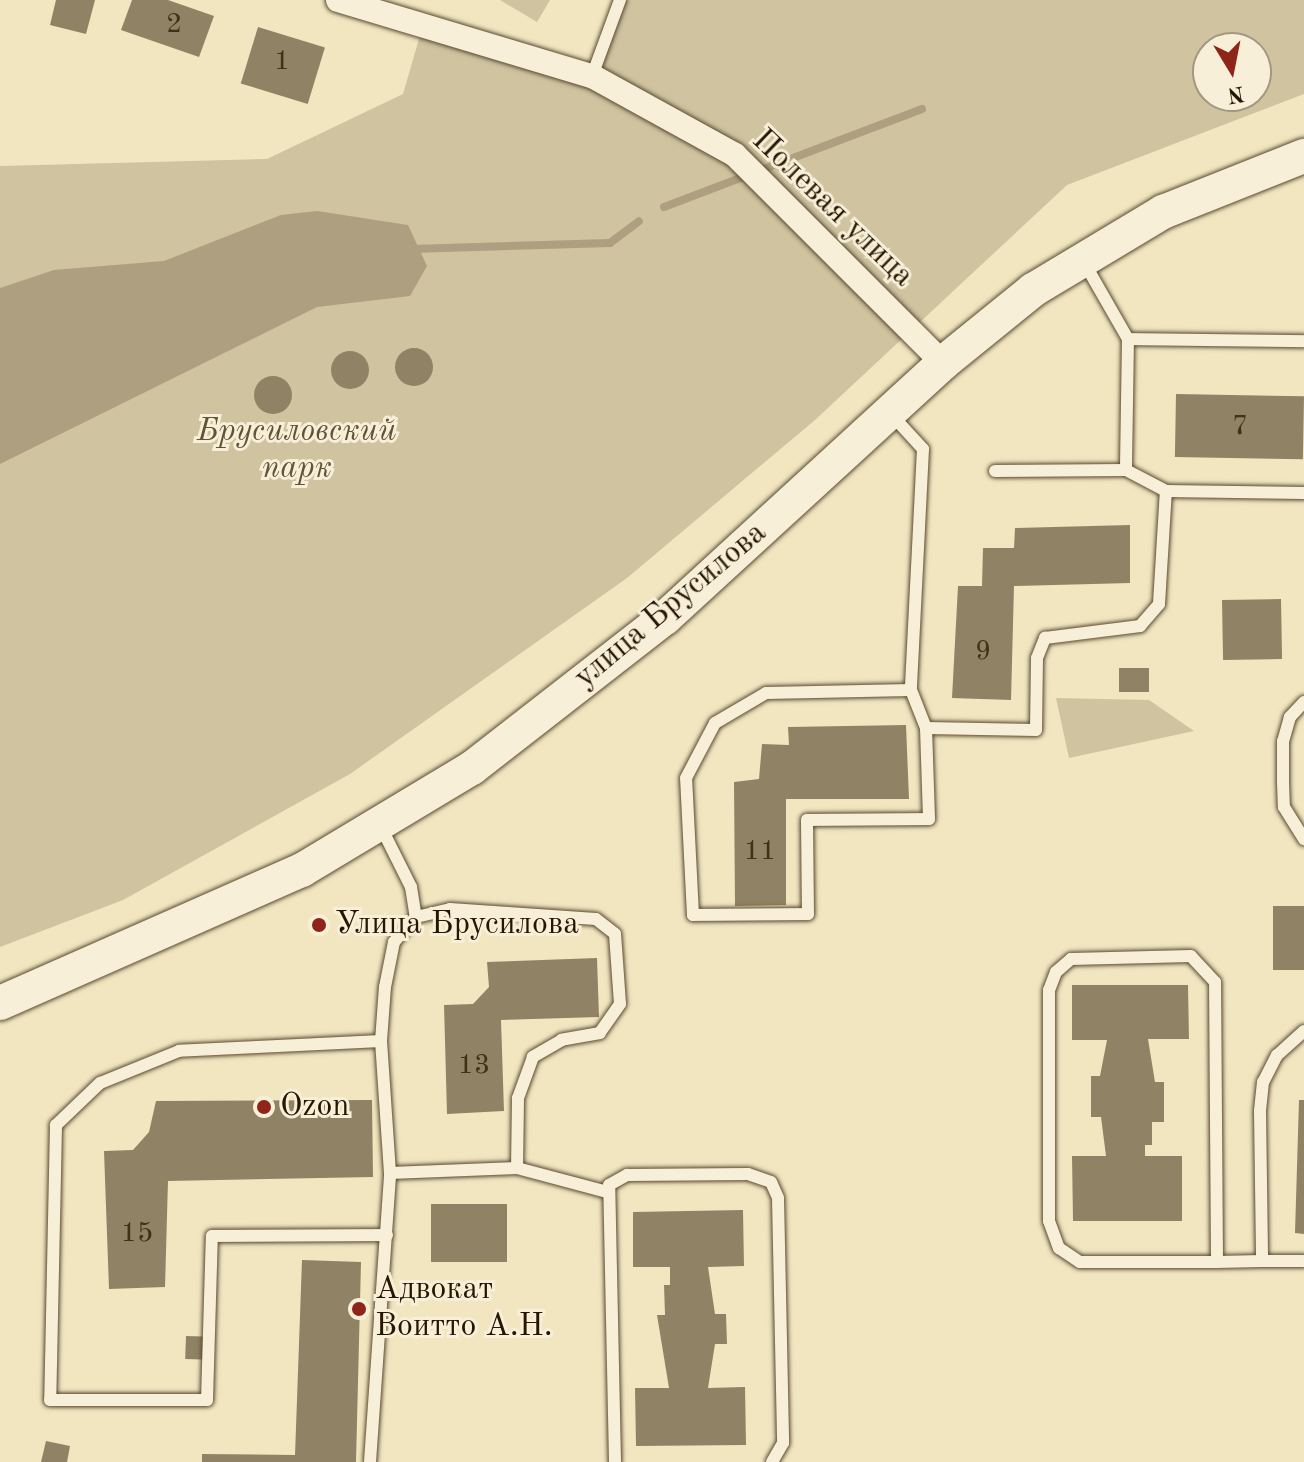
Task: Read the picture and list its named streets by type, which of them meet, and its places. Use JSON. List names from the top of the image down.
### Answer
{
  "streets": {
    "street": ["Полевая улица", "улица Брусилова"]
  },
  "crossings": [
    ["Полевая улица", "улица Брусилова"]
  ],
  "parks": ["Брусиловский парк"],
  "places": ["Улица Брусилова", "Ozon", "Адвокат Воитто А.Н."],
  "house_numbers": [
    "2",
    "1",
    "7",
    "9",
    "11",
    "13",
    "15"
  ],
  "north": "bottom"
}
